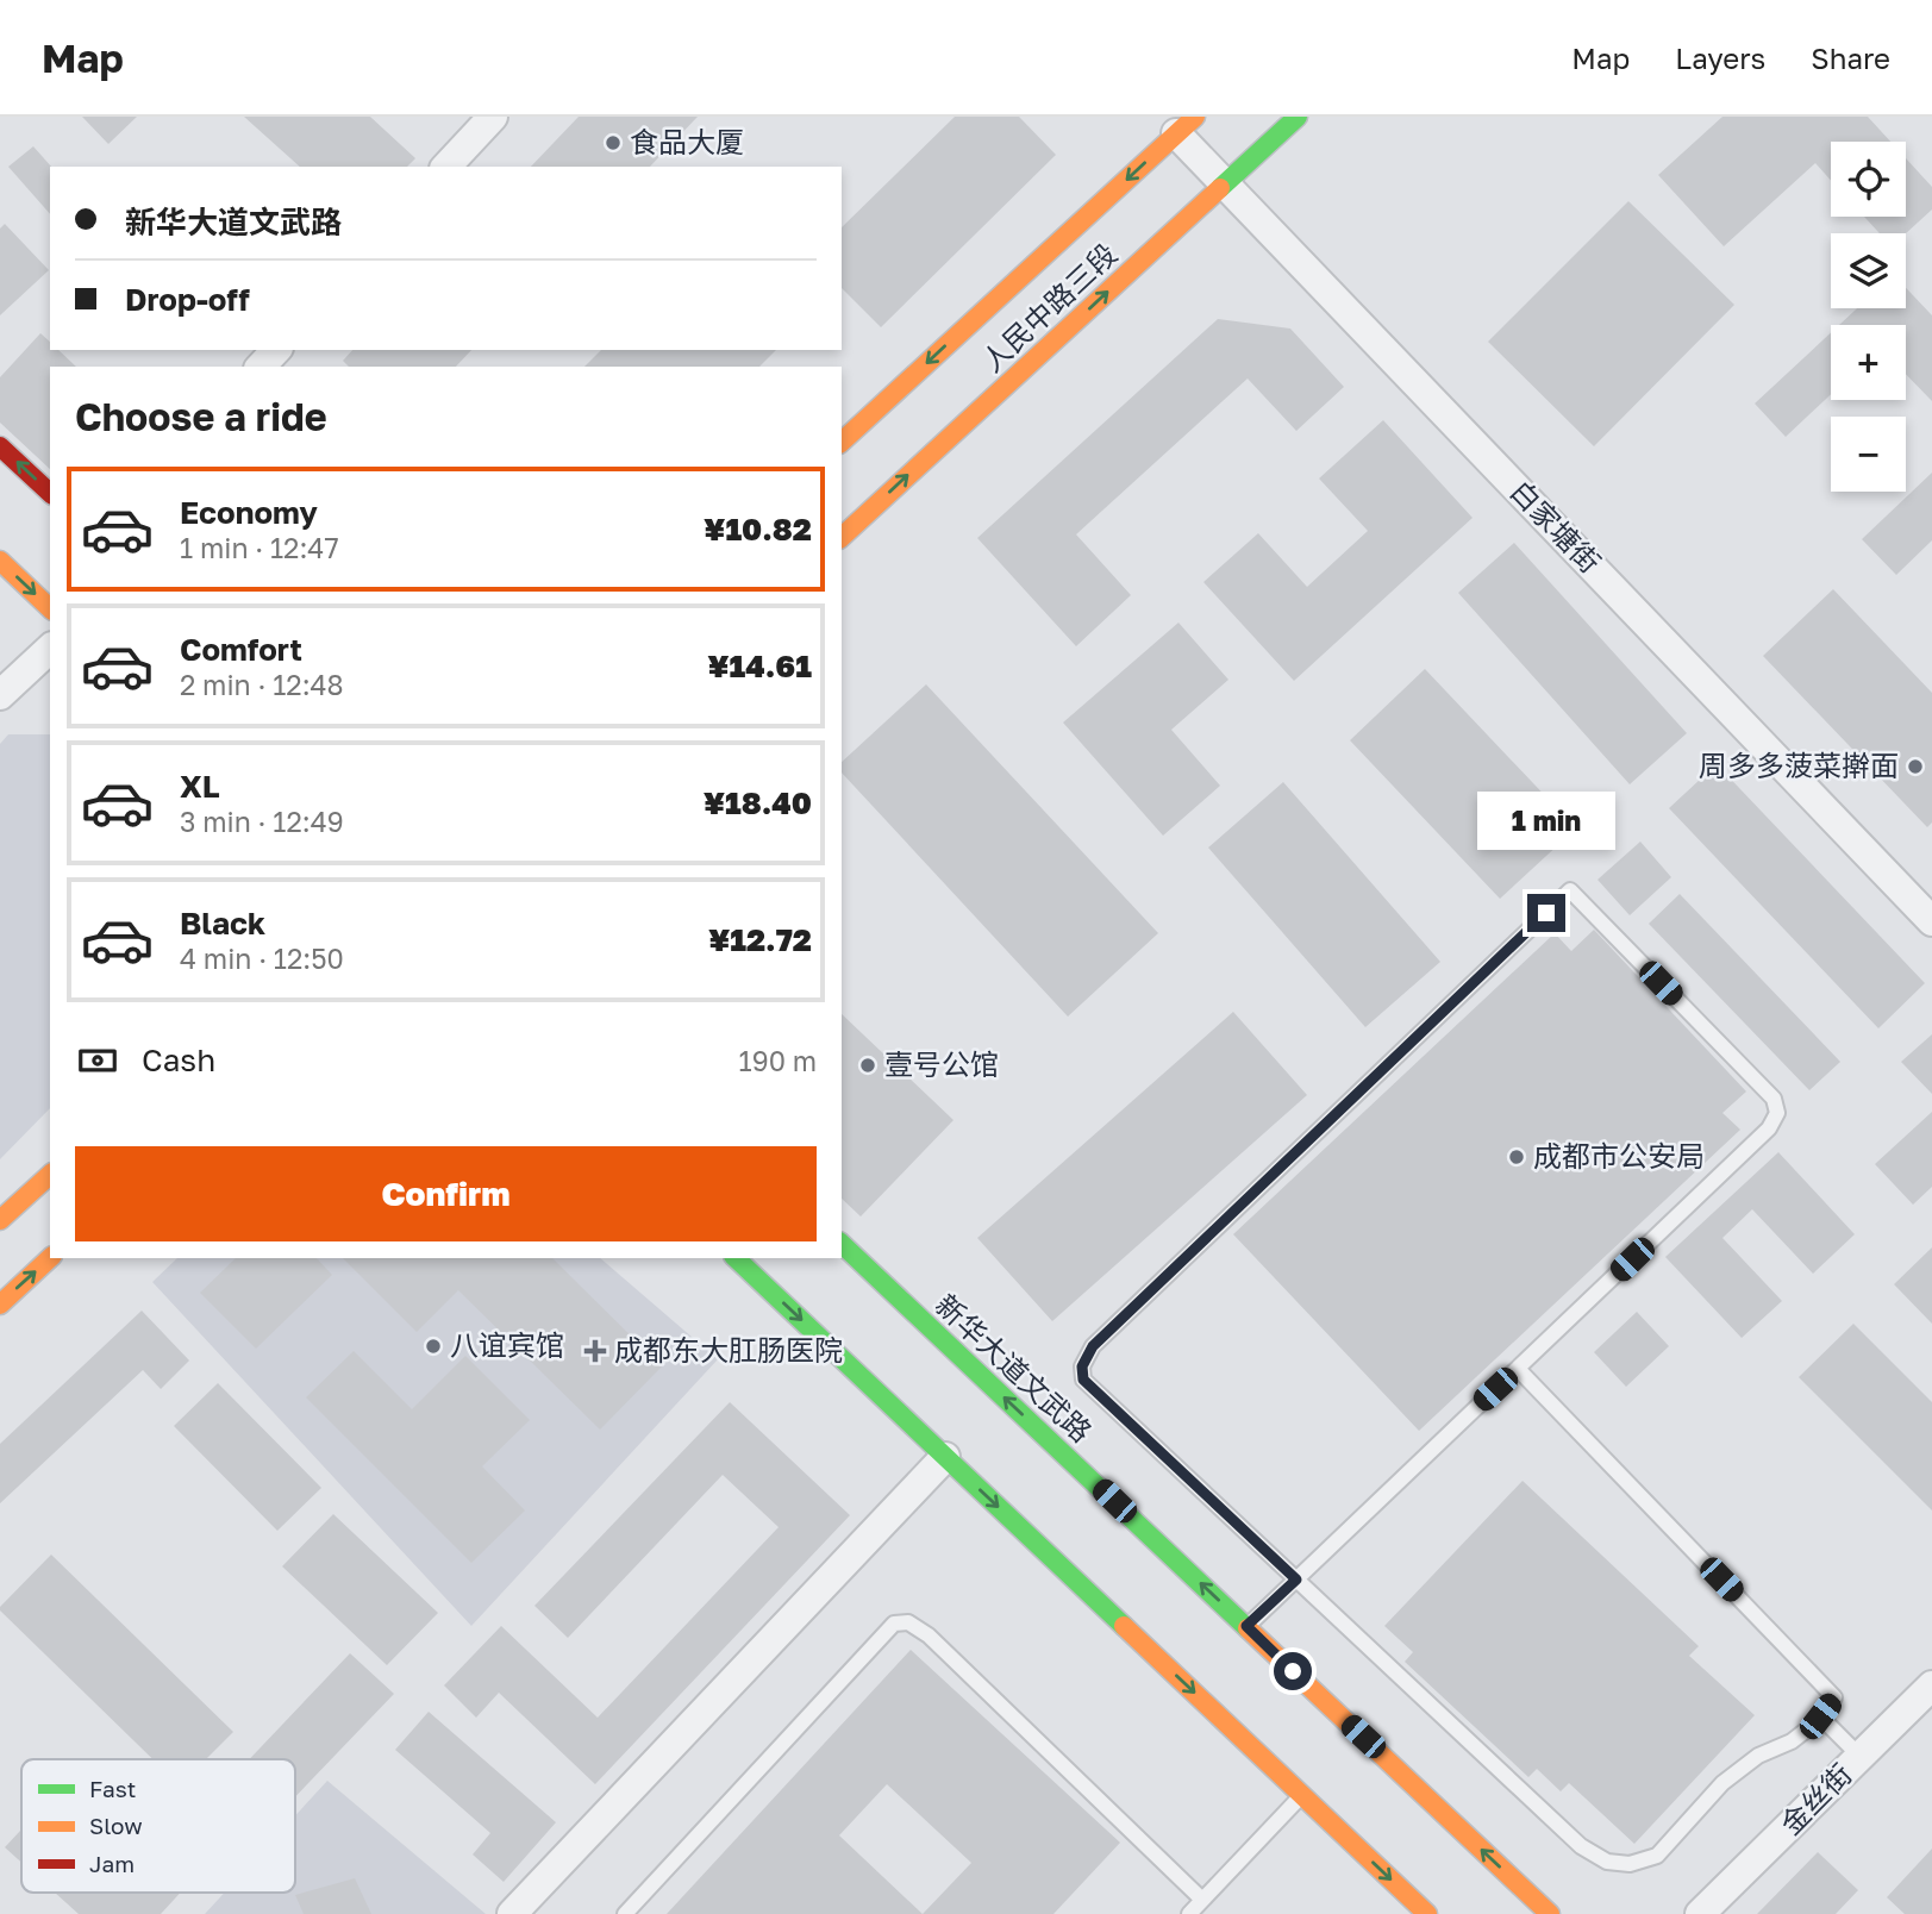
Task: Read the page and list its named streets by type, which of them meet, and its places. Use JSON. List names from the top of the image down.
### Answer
{
  "streets": {
    "main road": ["人民中路三段", "新华大道文武路"],
    "street": ["白家塘街", "金丝街"]
  },
  "crossings": [
    ["人民中路三段", "白家塘街"]
  ],
  "places": {
    "other": [
      "食品大厦",
      "周多多菠菜擀面",
      "壹号公馆",
      "成都市公安局",
      "八谊宾馆"
    ],
    "health": ["成都东大肛肠医院"]
  },
  "legend": ["Fast", "Slow", "Jam"],
  "page": {
    "header": "Map",
    "nav": ["Map", "Layers", "Share"],
    "map_buttons": ["+", "−"],
    "banner": ["新华大道文武路", "Drop-off"],
    "heading": "Choose a ride",
    "list": [
      {
        "name": "Economy",
        "note": "1 min · 12:47",
        "value": "¥10.82"
      },
      {
        "name": "Comfort",
        "note": "2 min · 12:48",
        "value": "¥14.61"
      },
      {
        "name": "XL",
        "note": "3 min · 12:49",
        "value": "¥18.40"
      },
      {
        "name": "Black",
        "note": "4 min · 12:50",
        "value": "¥12.72"
      }
    ],
    "bubble": "1 min",
    "pay": ["Cash", "190 m"],
    "buttons": "Confirm"
  }
}
